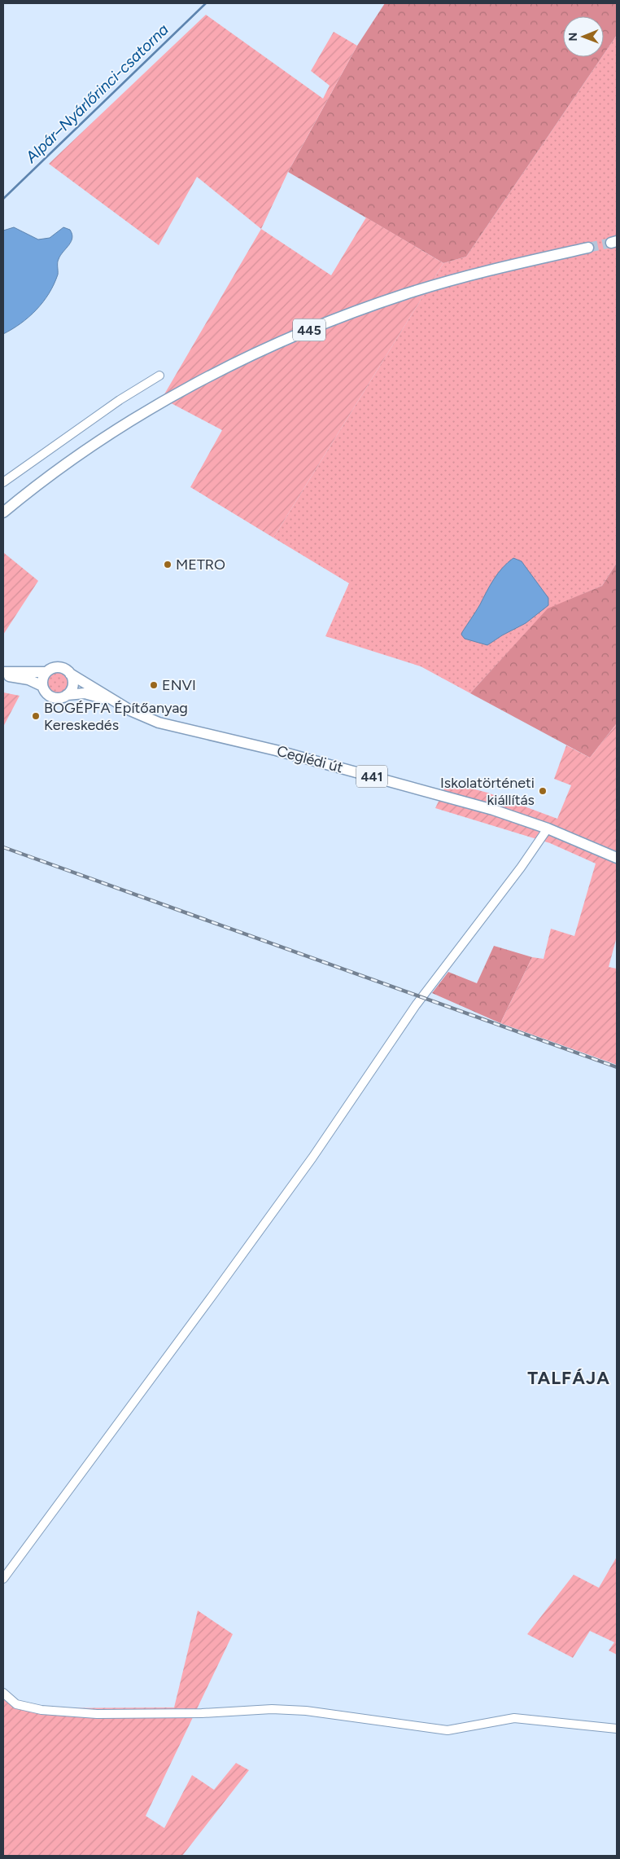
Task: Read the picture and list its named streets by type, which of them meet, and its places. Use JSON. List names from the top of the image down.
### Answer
{
  "streets": {
    "main road": ["445", "Ceglédi út", "441"]
  },
  "crossings": [
    ["Ceglédi út", "441"]
  ],
  "districts": ["TALFÁJA"],
  "water": ["Alpár–Nyárlőrinci-csatorna"],
  "places": [
    "METRO",
    "ENVI",
    "BOGÉPFA Építőanyag Kereskedés",
    "Iskolatörténeti kiállítás"
  ],
  "north": "left"
}
